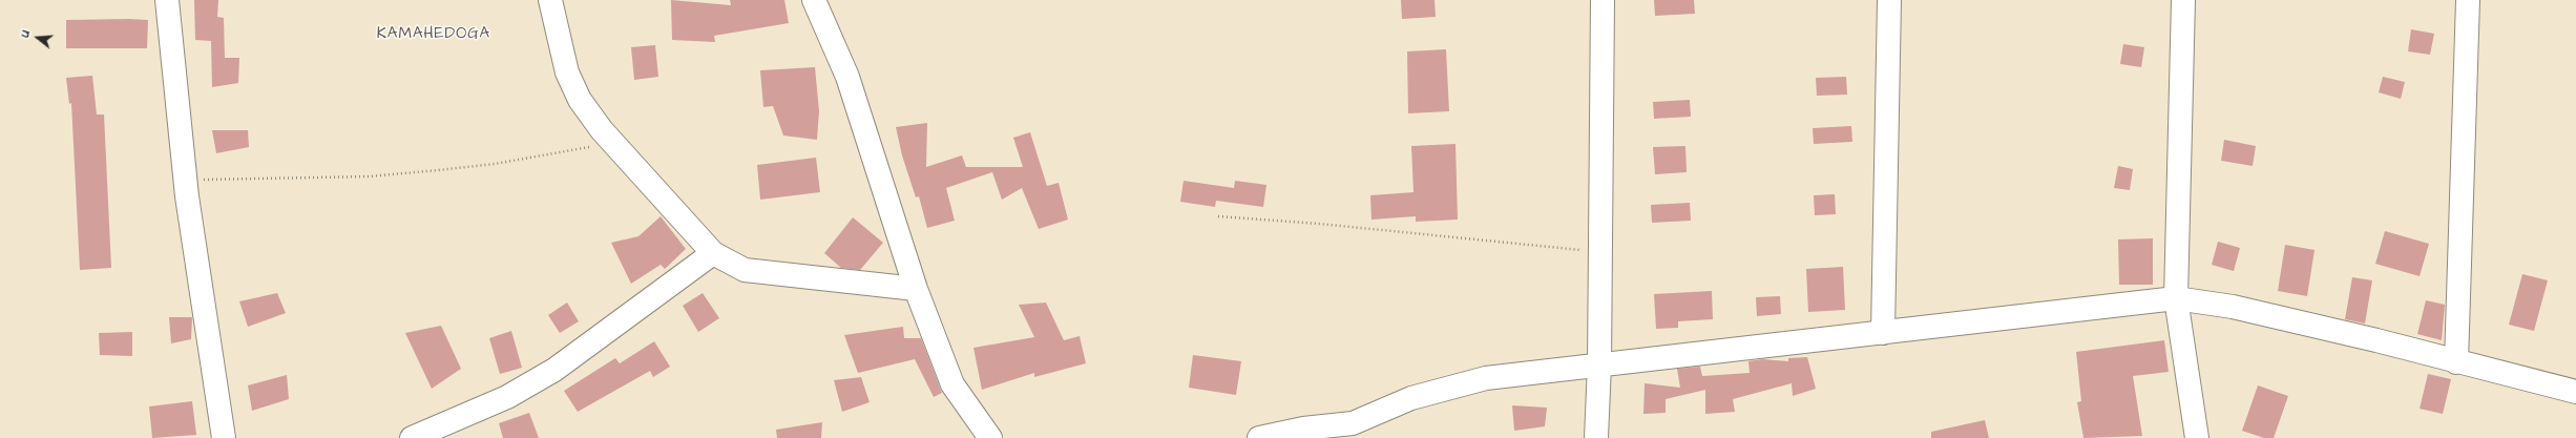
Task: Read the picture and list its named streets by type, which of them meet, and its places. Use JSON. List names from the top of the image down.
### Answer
{
  "districts": ["KAMAHEDOGA"],
  "north": "left"
}
